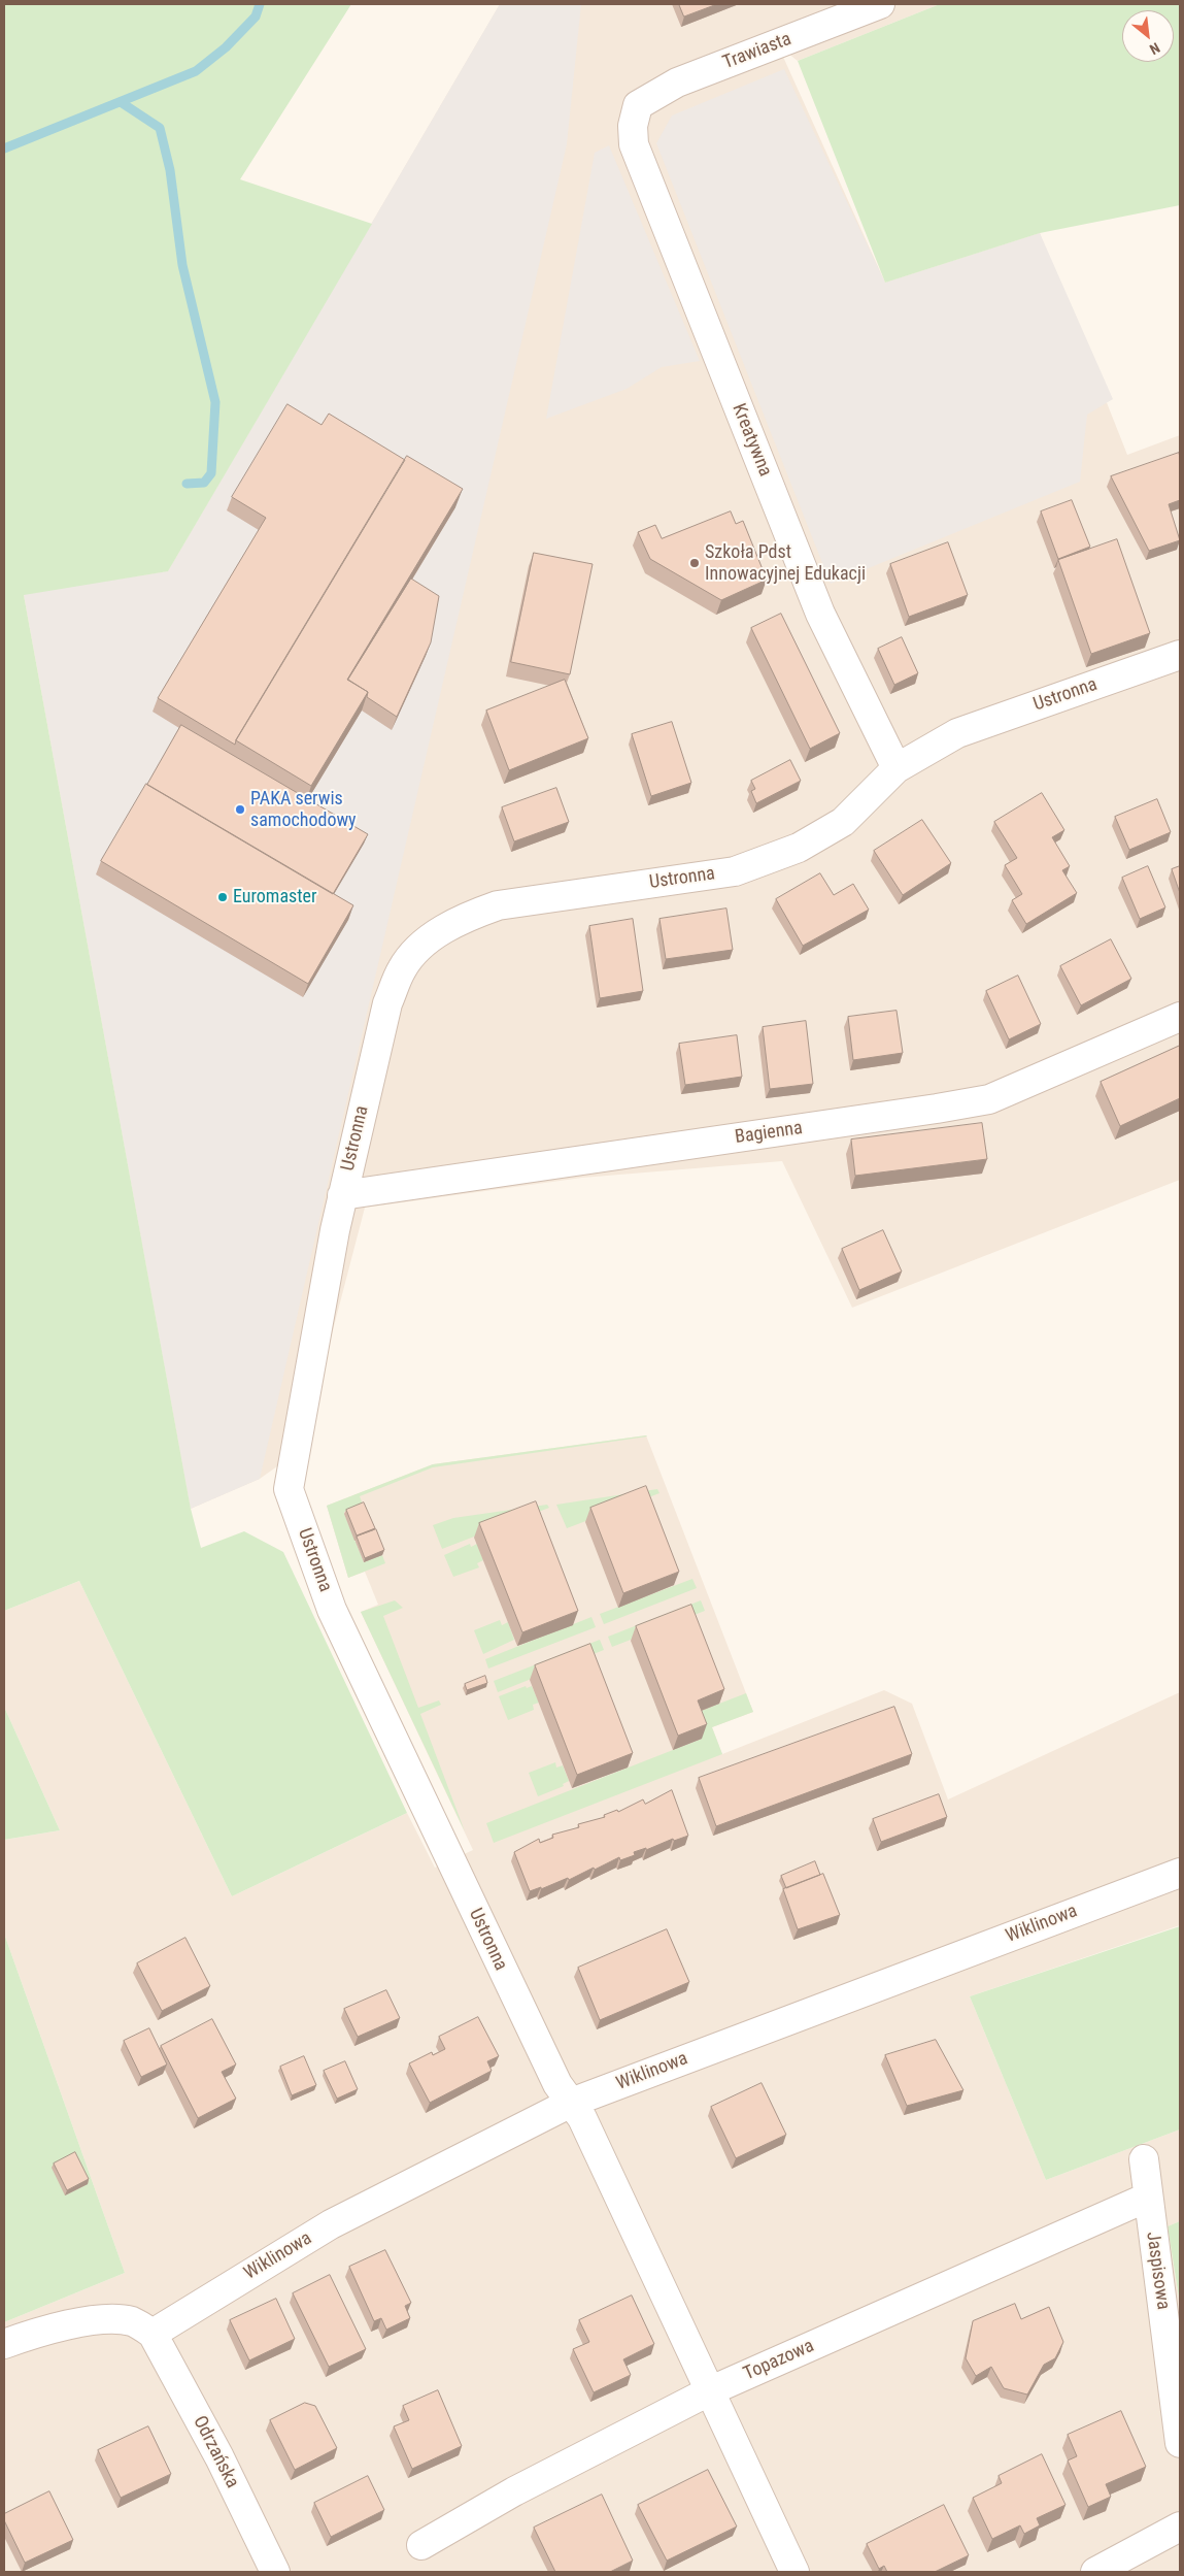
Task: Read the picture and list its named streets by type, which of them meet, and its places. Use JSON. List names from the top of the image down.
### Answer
{
  "streets": {
    "street": [
      "Trawiasta",
      "Kreatywna",
      "Ustronna",
      "Bagienna",
      "Wiklinowa",
      "Jaspisowa",
      "Topazowa",
      "Odrzańska"
    ]
  },
  "crossings": [
    ["Trawiasta", "Kreatywna"],
    ["Kreatywna", "Ustronna"],
    ["Ustronna", "Bagienna"],
    ["Ustronna", "Wiklinowa"],
    ["Ustronna", "Topazowa"],
    ["Wiklinowa", "Odrzańska"],
    ["Jaspisowa", "Topazowa"]
  ],
  "places": ["Szkoła Pdst Innowacyjnej Edukacji", "PAKA serwis samochodowy", "Euromaster"],
  "north": "bottom right"
}
